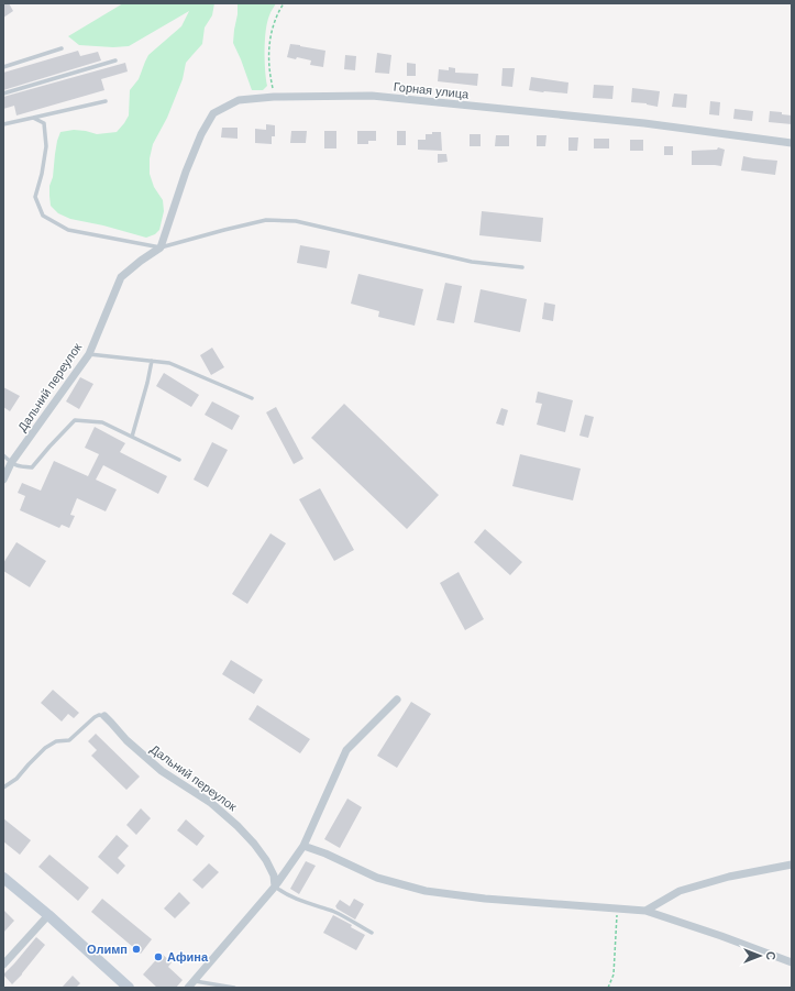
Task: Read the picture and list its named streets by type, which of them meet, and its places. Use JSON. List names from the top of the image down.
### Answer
{
  "streets": {
    "street": ["Горная улица", "Дальний переулок"]
  },
  "crossings": [
    ["Горная улица", "Дальний переулок"]
  ],
  "places": ["Олимп", "Афина"],
  "north": "right"
}
